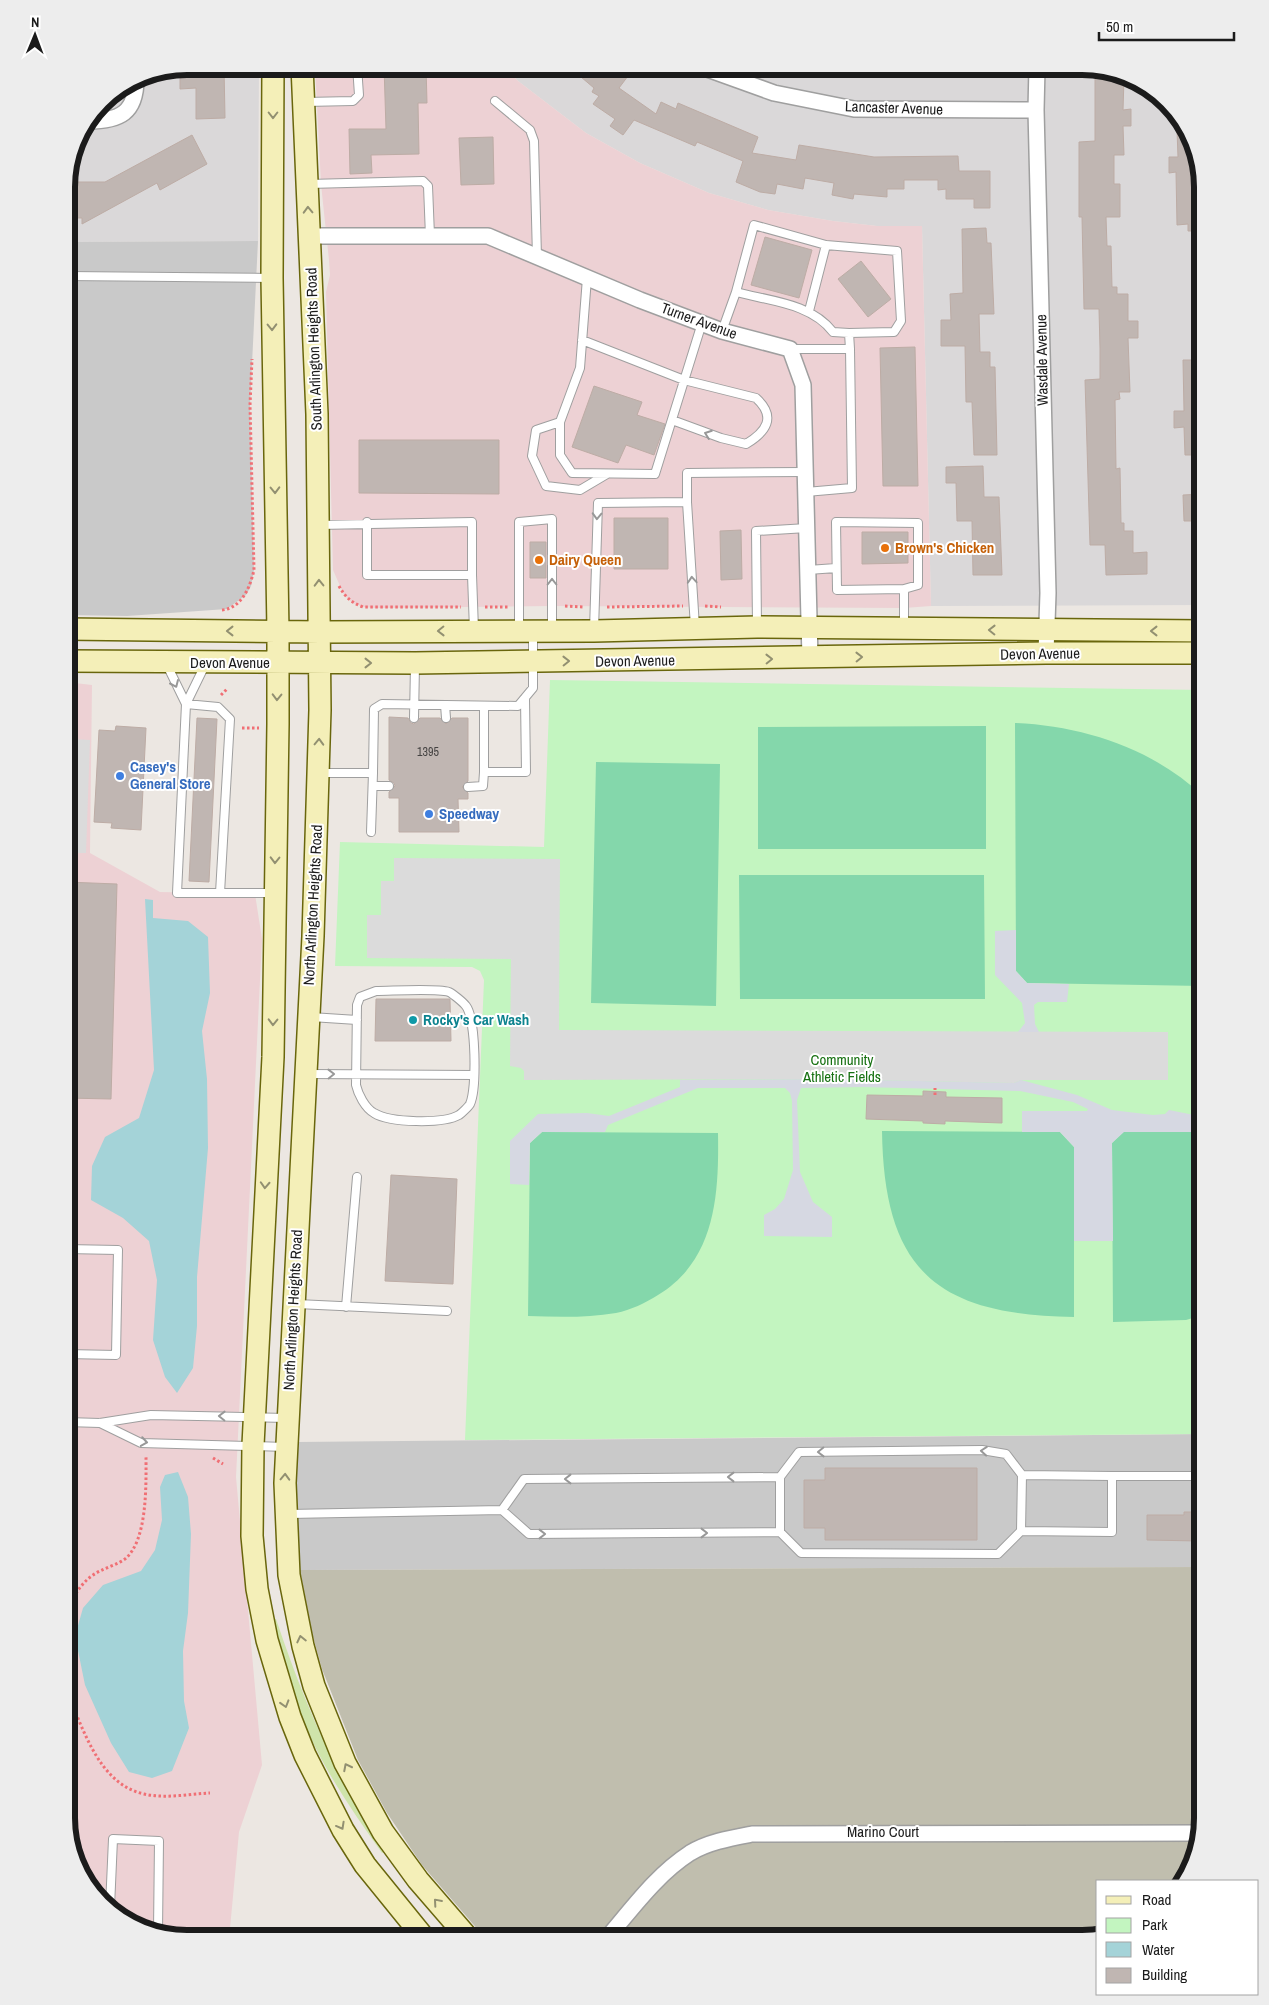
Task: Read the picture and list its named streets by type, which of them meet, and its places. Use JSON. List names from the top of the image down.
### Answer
{
  "streets": {
    "main road": ["South Arlington Heights Road", "Devon Avenue", "North Arlington Heights Road"],
    "street": [
      "Lancaster Avenue",
      "Turner Avenue",
      "Wasdale Avenue",
      "Marino Court"
    ]
  },
  "crossings": [
    ["Lancaster Avenue", "Wasdale Avenue"],
    ["Turner Avenue", "South Arlington Heights Road"],
    ["South Arlington Heights Road", "Devon Avenue"],
    ["South Arlington Heights Road", "North Arlington Heights Road"],
    ["Wasdale Avenue", "Devon Avenue"],
    ["Devon Avenue", "North Arlington Heights Road"]
  ],
  "parks": ["Community Athletic Fields"],
  "places": [
    "Brown's Chicken",
    "Dairy Queen",
    "Casey's General Store",
    "Speedway",
    "Rocky's Car Wash"
  ],
  "house_numbers": ["1395"],
  "legend": [
    "Road",
    "Park",
    "Water",
    "Building"
  ],
  "scale_bar": "50 m",
  "north": "top"
}
